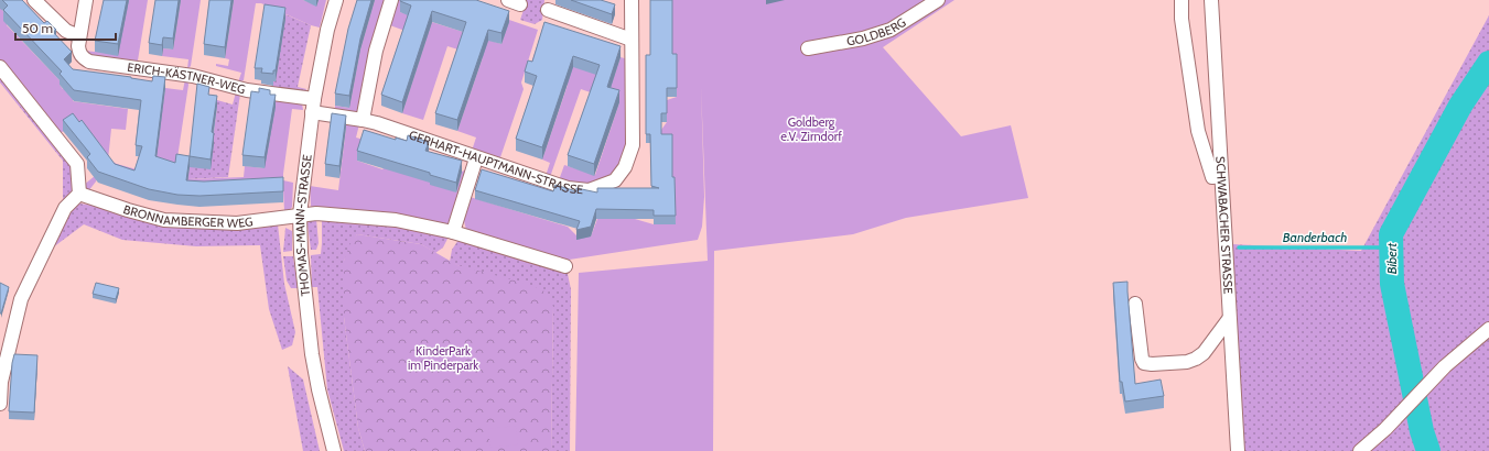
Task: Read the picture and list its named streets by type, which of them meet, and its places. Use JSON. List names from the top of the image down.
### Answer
{
  "streets": {
    "street": [
      "GOLDBERG",
      "ERICH-KÄSTNER-WEG",
      "GERHART-HAUPTMANN-STRASSE",
      "BRONNAMBERGER WEG",
      "THOMAS-MANN-STRASSE",
      "SCHWABACHER STRASSE"
    ]
  },
  "crossings": [
    ["ERICH-KÄSTNER-WEG", "GERHART-HAUPTMANN-STRASSE"],
    ["ERICH-KÄSTNER-WEG", "THOMAS-MANN-STRASSE"],
    ["GERHART-HAUPTMANN-STRASSE", "THOMAS-MANN-STRASSE"],
    ["BRONNAMBERGER WEG", "THOMAS-MANN-STRASSE"]
  ],
  "water": ["Banderbach", "Bibert"],
  "parks": ["Goldberg e.V. Zirndorf", "KinderPark im Pinderpark"],
  "scale_bar": "50 m"
}
